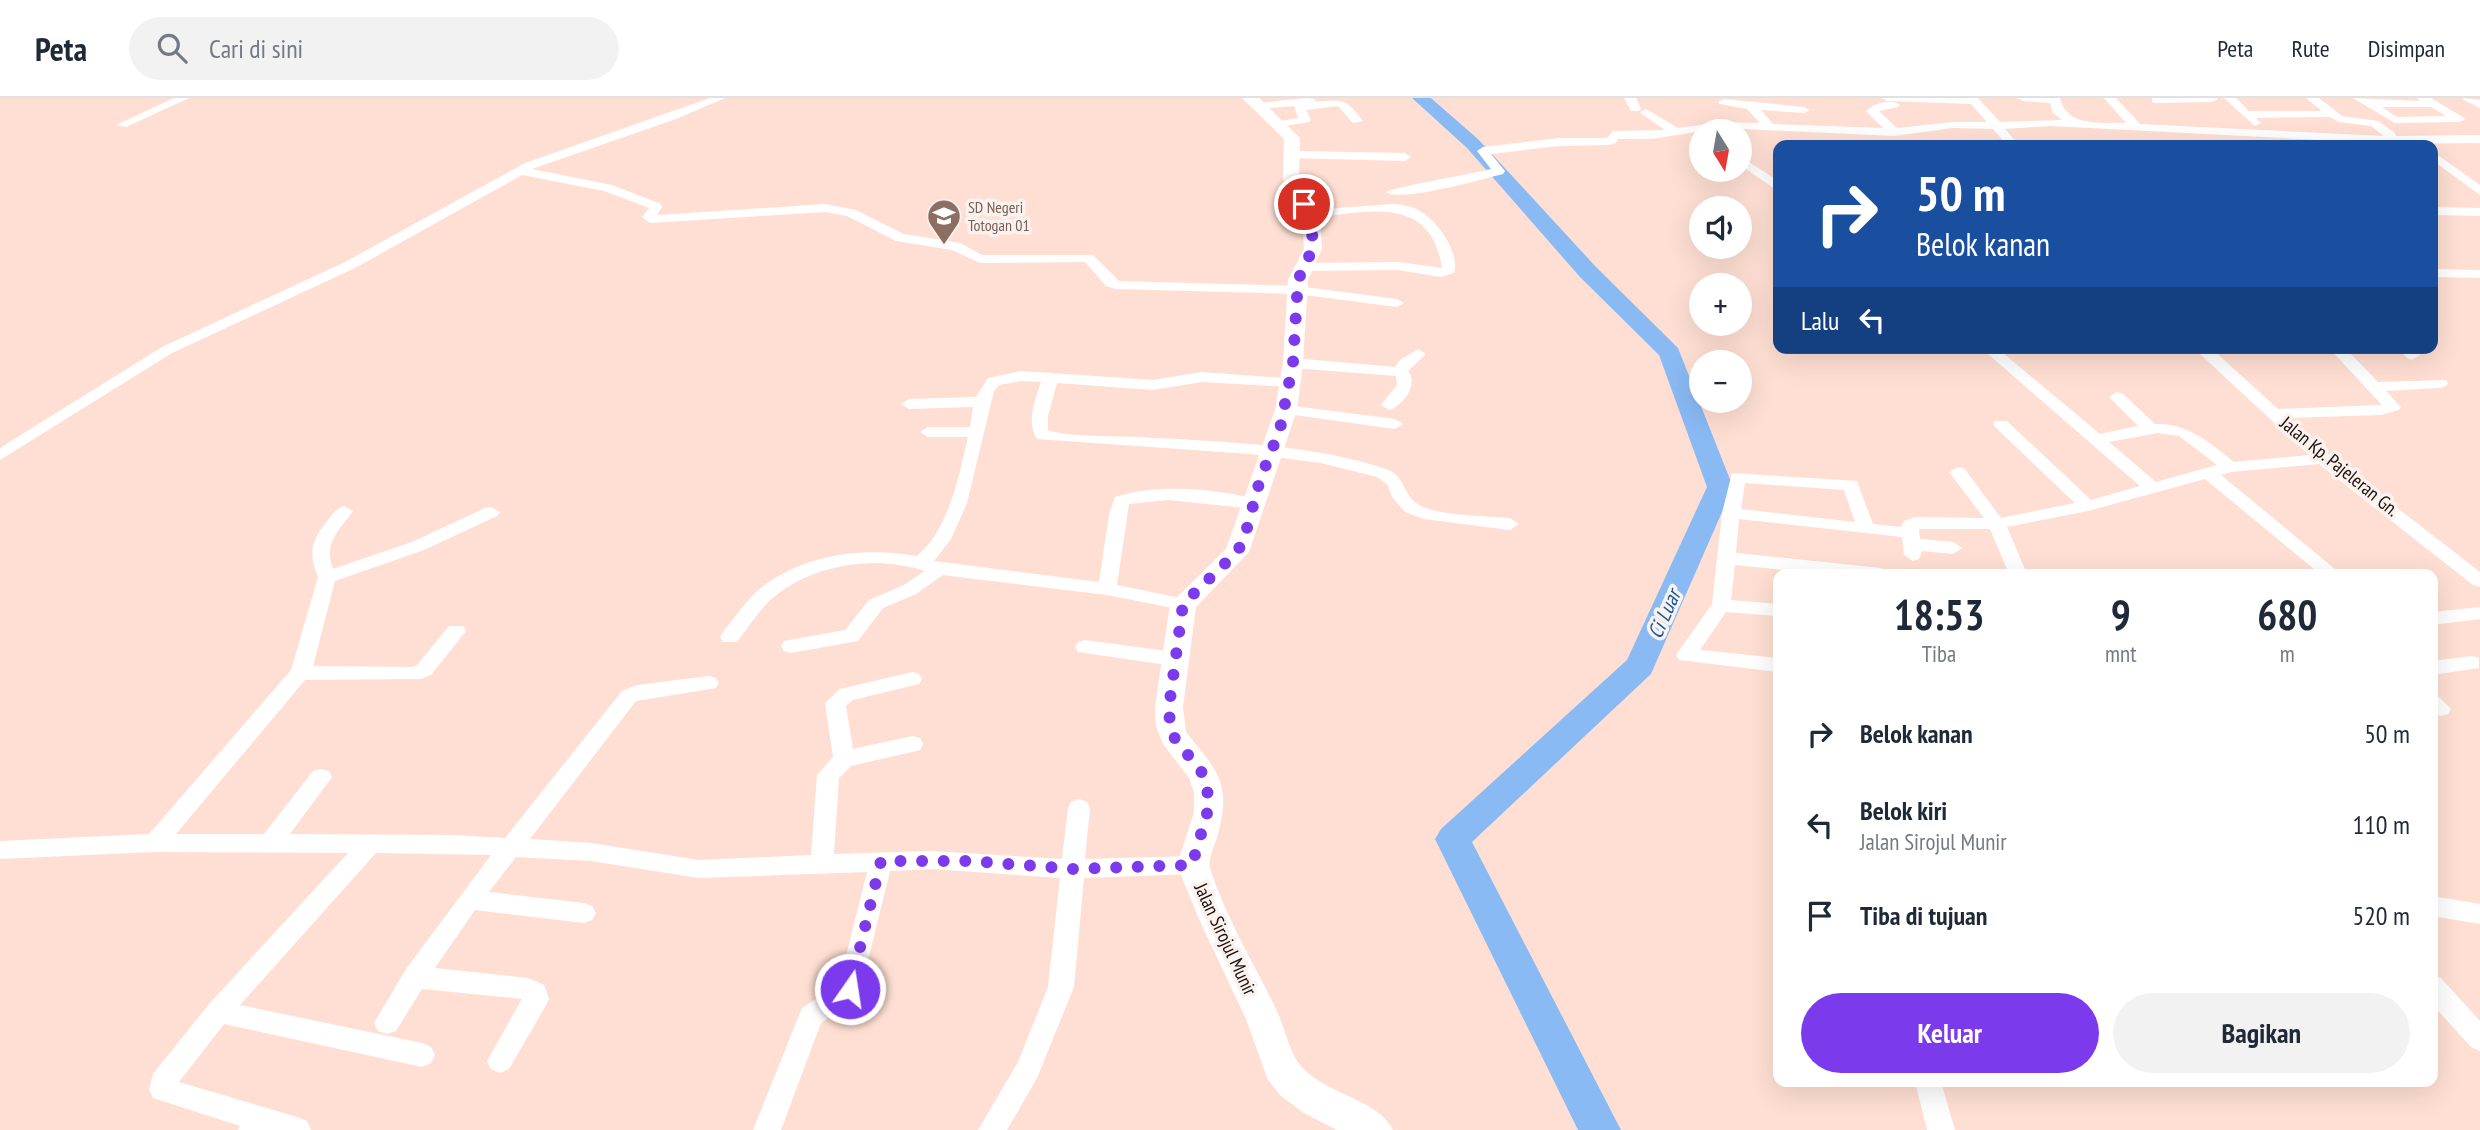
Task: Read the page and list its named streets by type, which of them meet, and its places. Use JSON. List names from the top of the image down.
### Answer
{
  "streets": {
    "street": ["Jalan Kp. Pajeleran Gn.", "Jalan Sirojul Munir"]
  },
  "water": ["Ci Luar"],
  "places": {
    "school or university": ["SD Negeri Totogan 01"]
  },
  "north": "bottom",
  "page": {
    "header": "Peta",
    "search": "Cari di sini",
    "nav": ["Peta", "Rute", "Disimpan"],
    "map_buttons": ["+", "−"],
    "turn": ["50 m", "Belok kanan"],
    "then": "Lalu",
    "eta": [
      "18:53",
      "Tiba",
      "9",
      "mnt",
      "680",
      "m"
    ],
    "list": [
      {
        "name": "Belok kanan",
        "value": "50 m"
      },
      {
        "name": "Belok kiri",
        "note": "Jalan Sirojul Munir",
        "value": "110 m"
      },
      {
        "name": "Tiba di tujuan",
        "value": "520 m"
      }
    ],
    "buttons": ["Keluar", "Bagikan"]
  }
}
